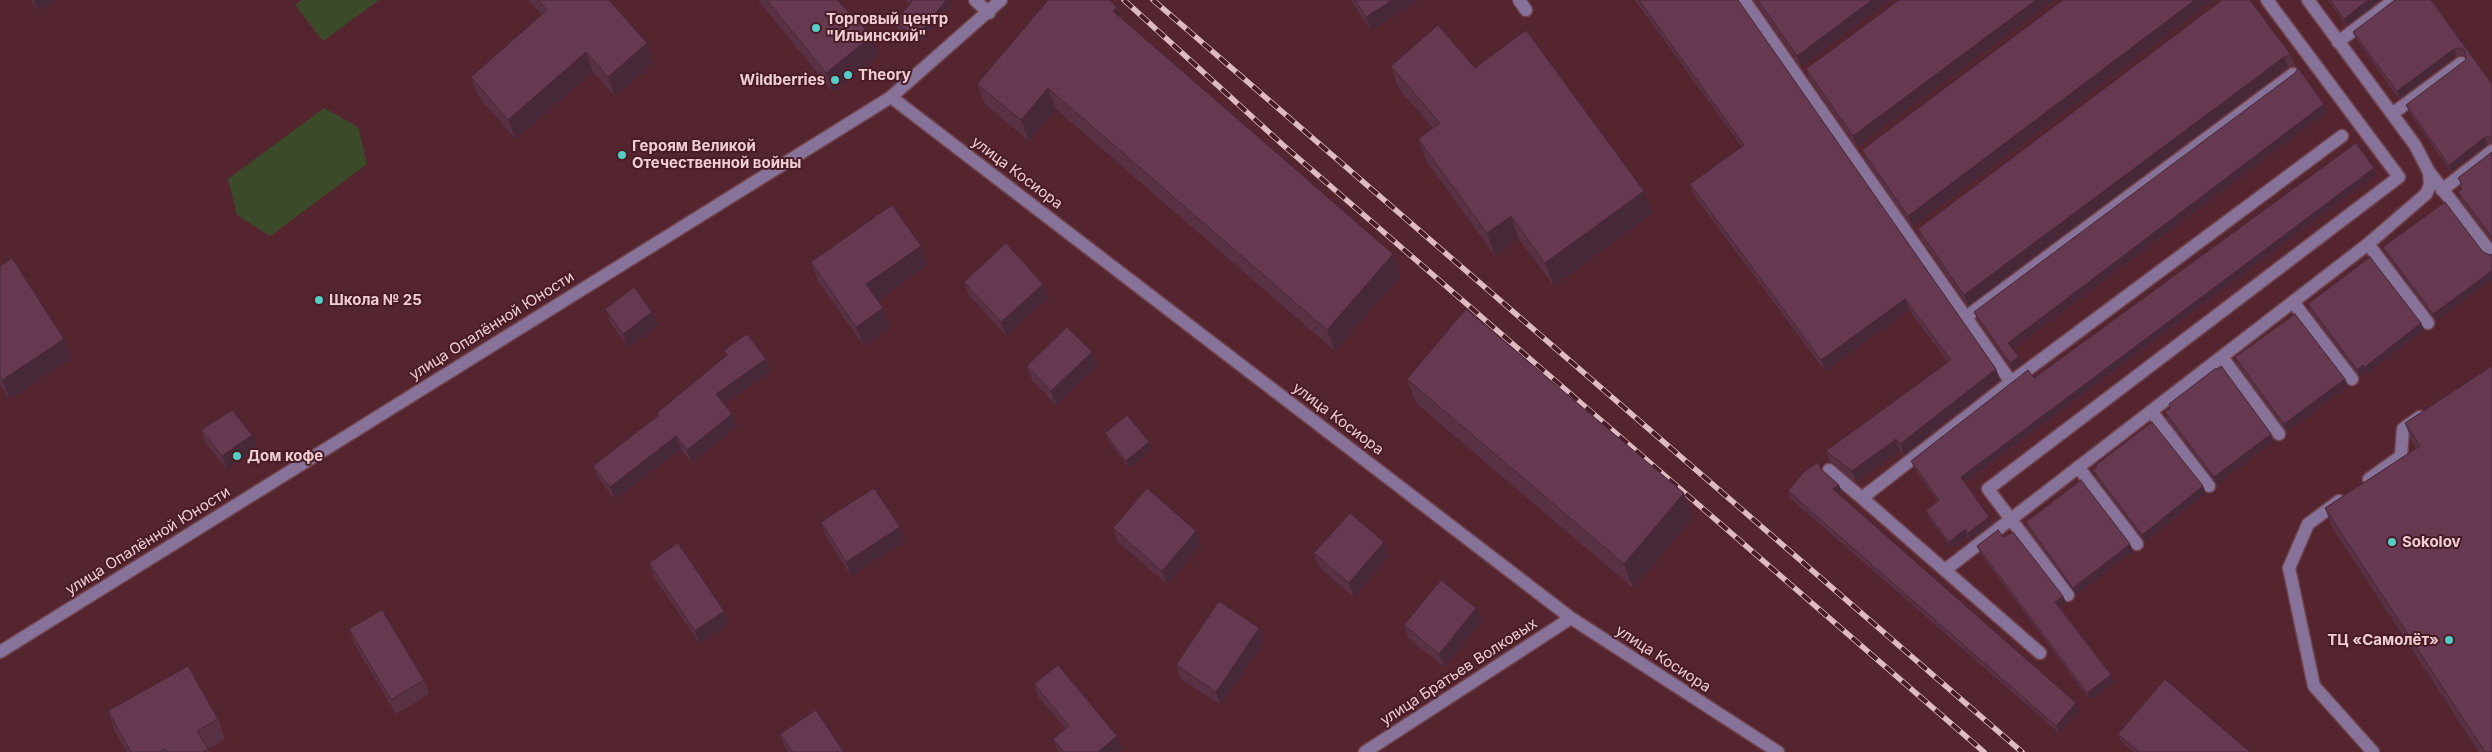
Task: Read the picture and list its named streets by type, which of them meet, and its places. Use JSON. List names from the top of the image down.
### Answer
{
  "streets": {
    "street": ["улица Косиора", "улица Опалённой Юности", "улица Братьев Волковых"]
  },
  "crossings": [
    ["улица Косиора", "улица Опалённой Юности"],
    ["улица Косиора", "улица Братьев Волковых"]
  ],
  "places": [
    "Торговый центр \"Ильинский\"",
    "Theory",
    "Wildberries",
    "Героям Великой Отечественной войны",
    "Школа № 25",
    "Дом кофе",
    "Sokolov",
    "ТЦ «Самолёт»"
  ]
}
